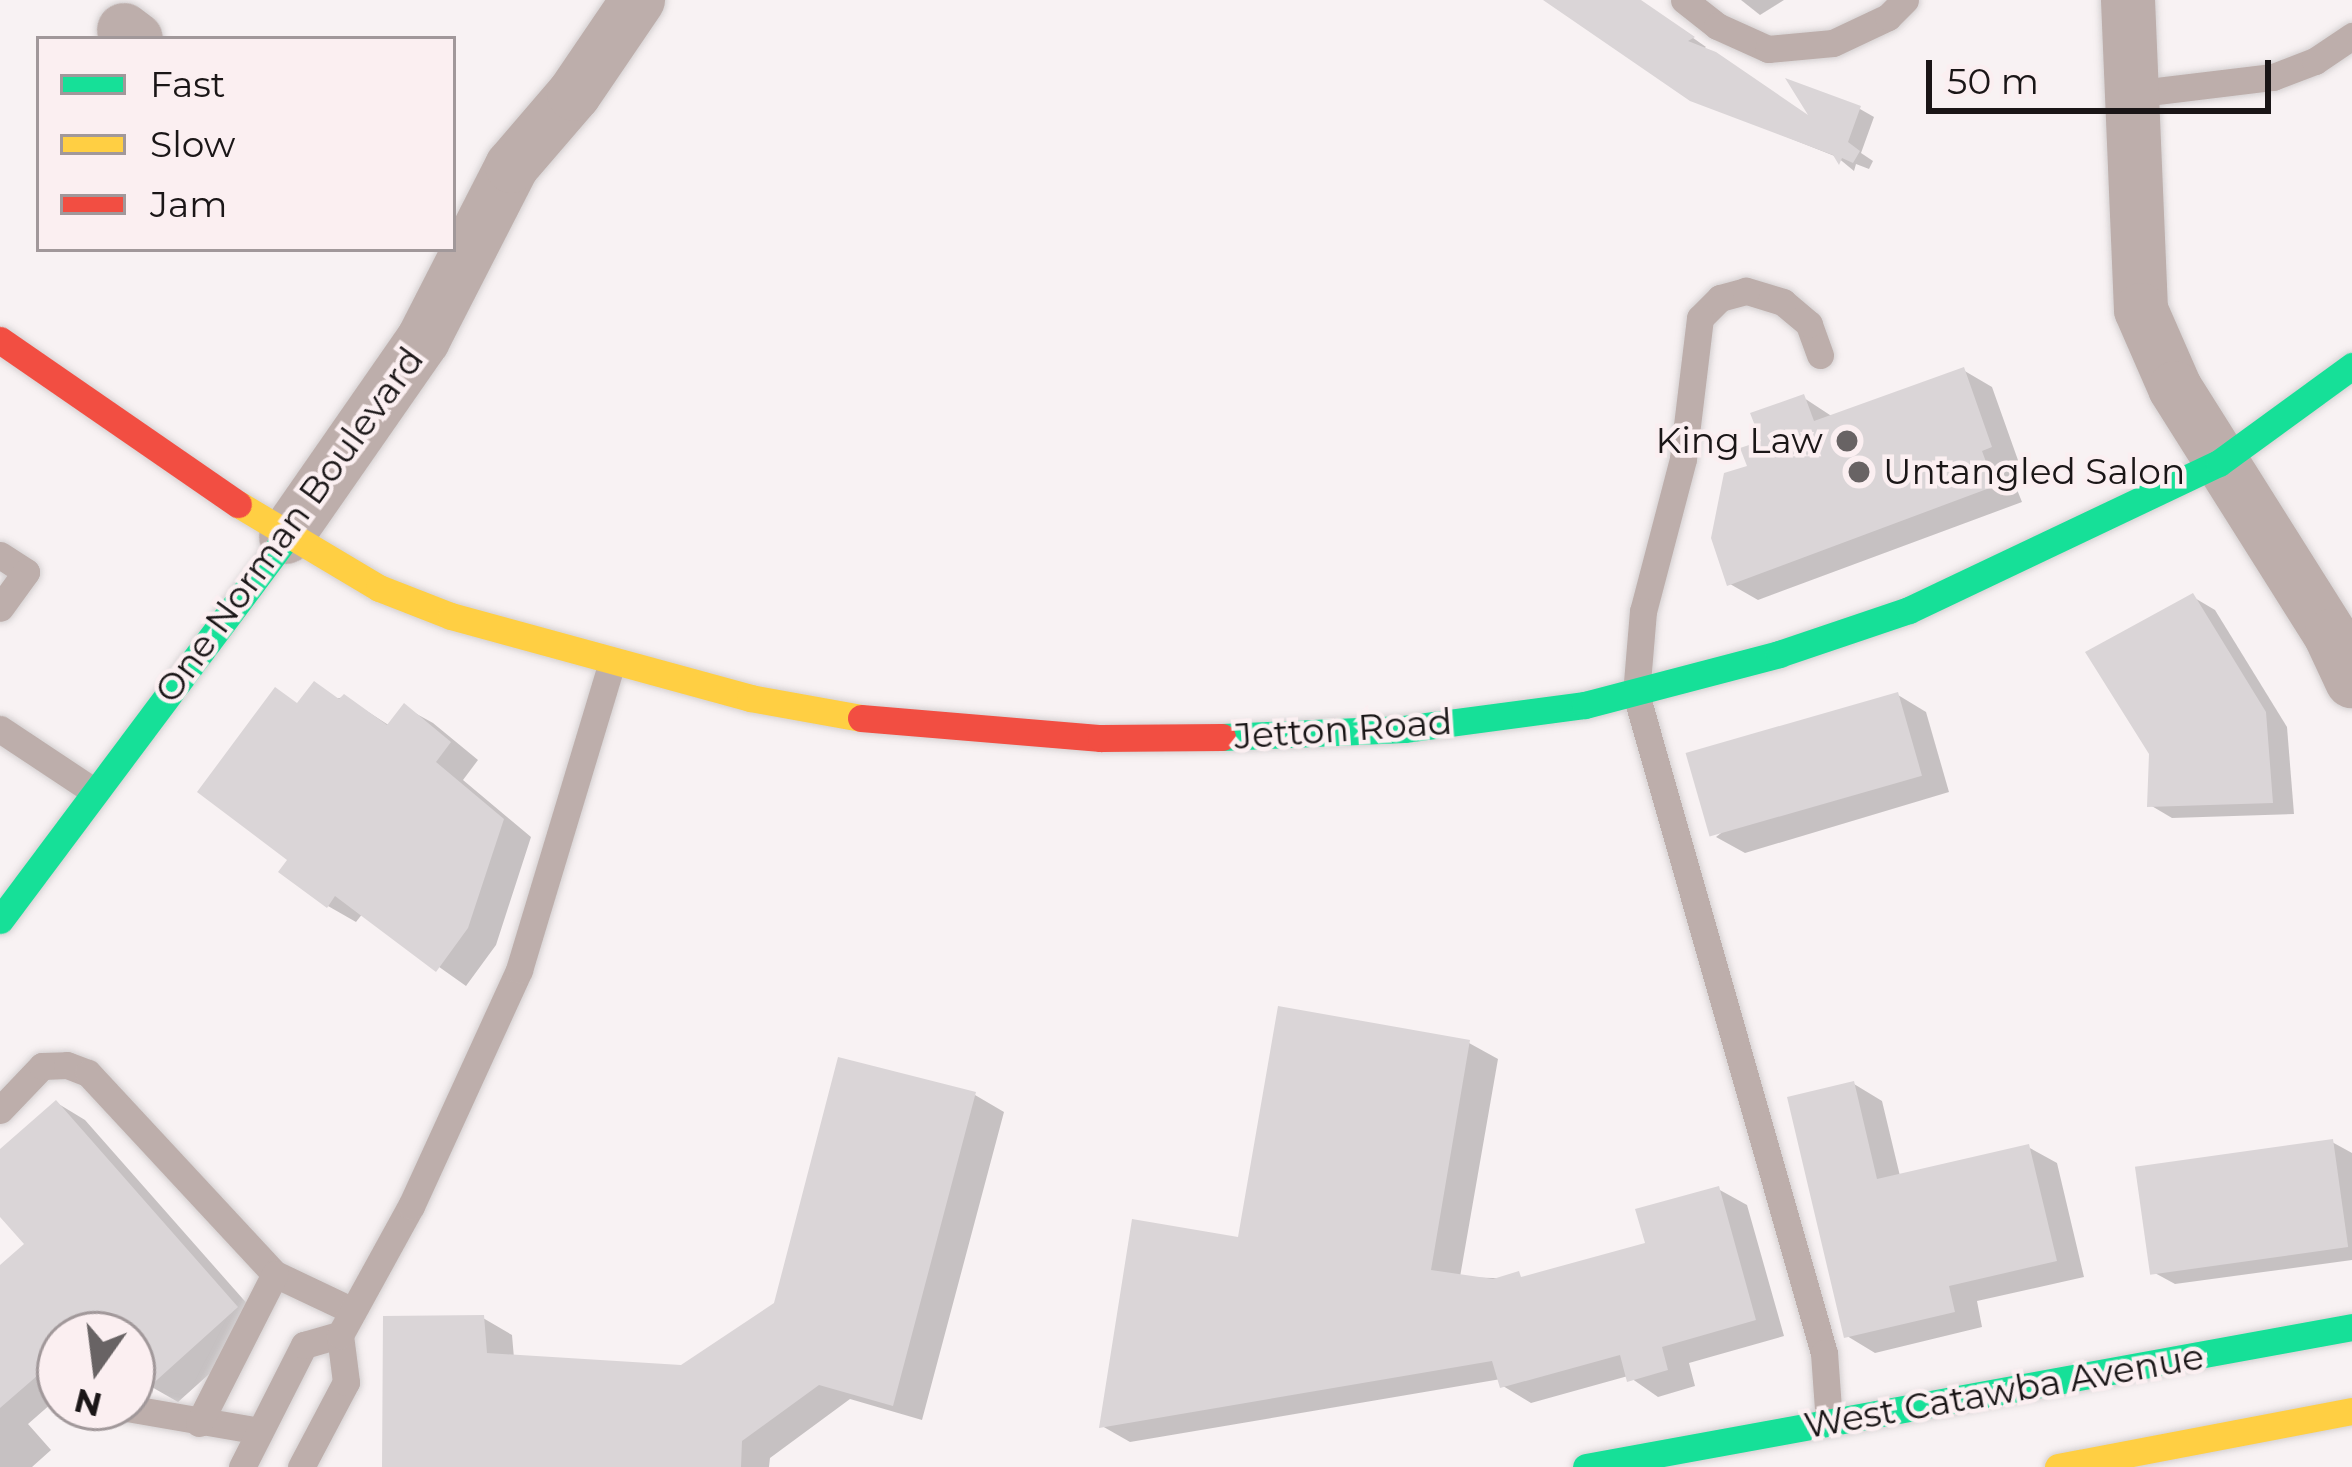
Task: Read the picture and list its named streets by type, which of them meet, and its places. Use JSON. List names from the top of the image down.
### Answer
{
  "streets": {
    "street": ["One Norman Boulevard", "Jetton Road", "West Catawba Avenue"]
  },
  "crossings": [
    ["One Norman Boulevard", "Jetton Road"]
  ],
  "places": ["King Law", "Untangled Salon"],
  "legend": ["Fast", "Slow", "Jam"],
  "scale_bar": "50 m",
  "north": "bottom"
}
